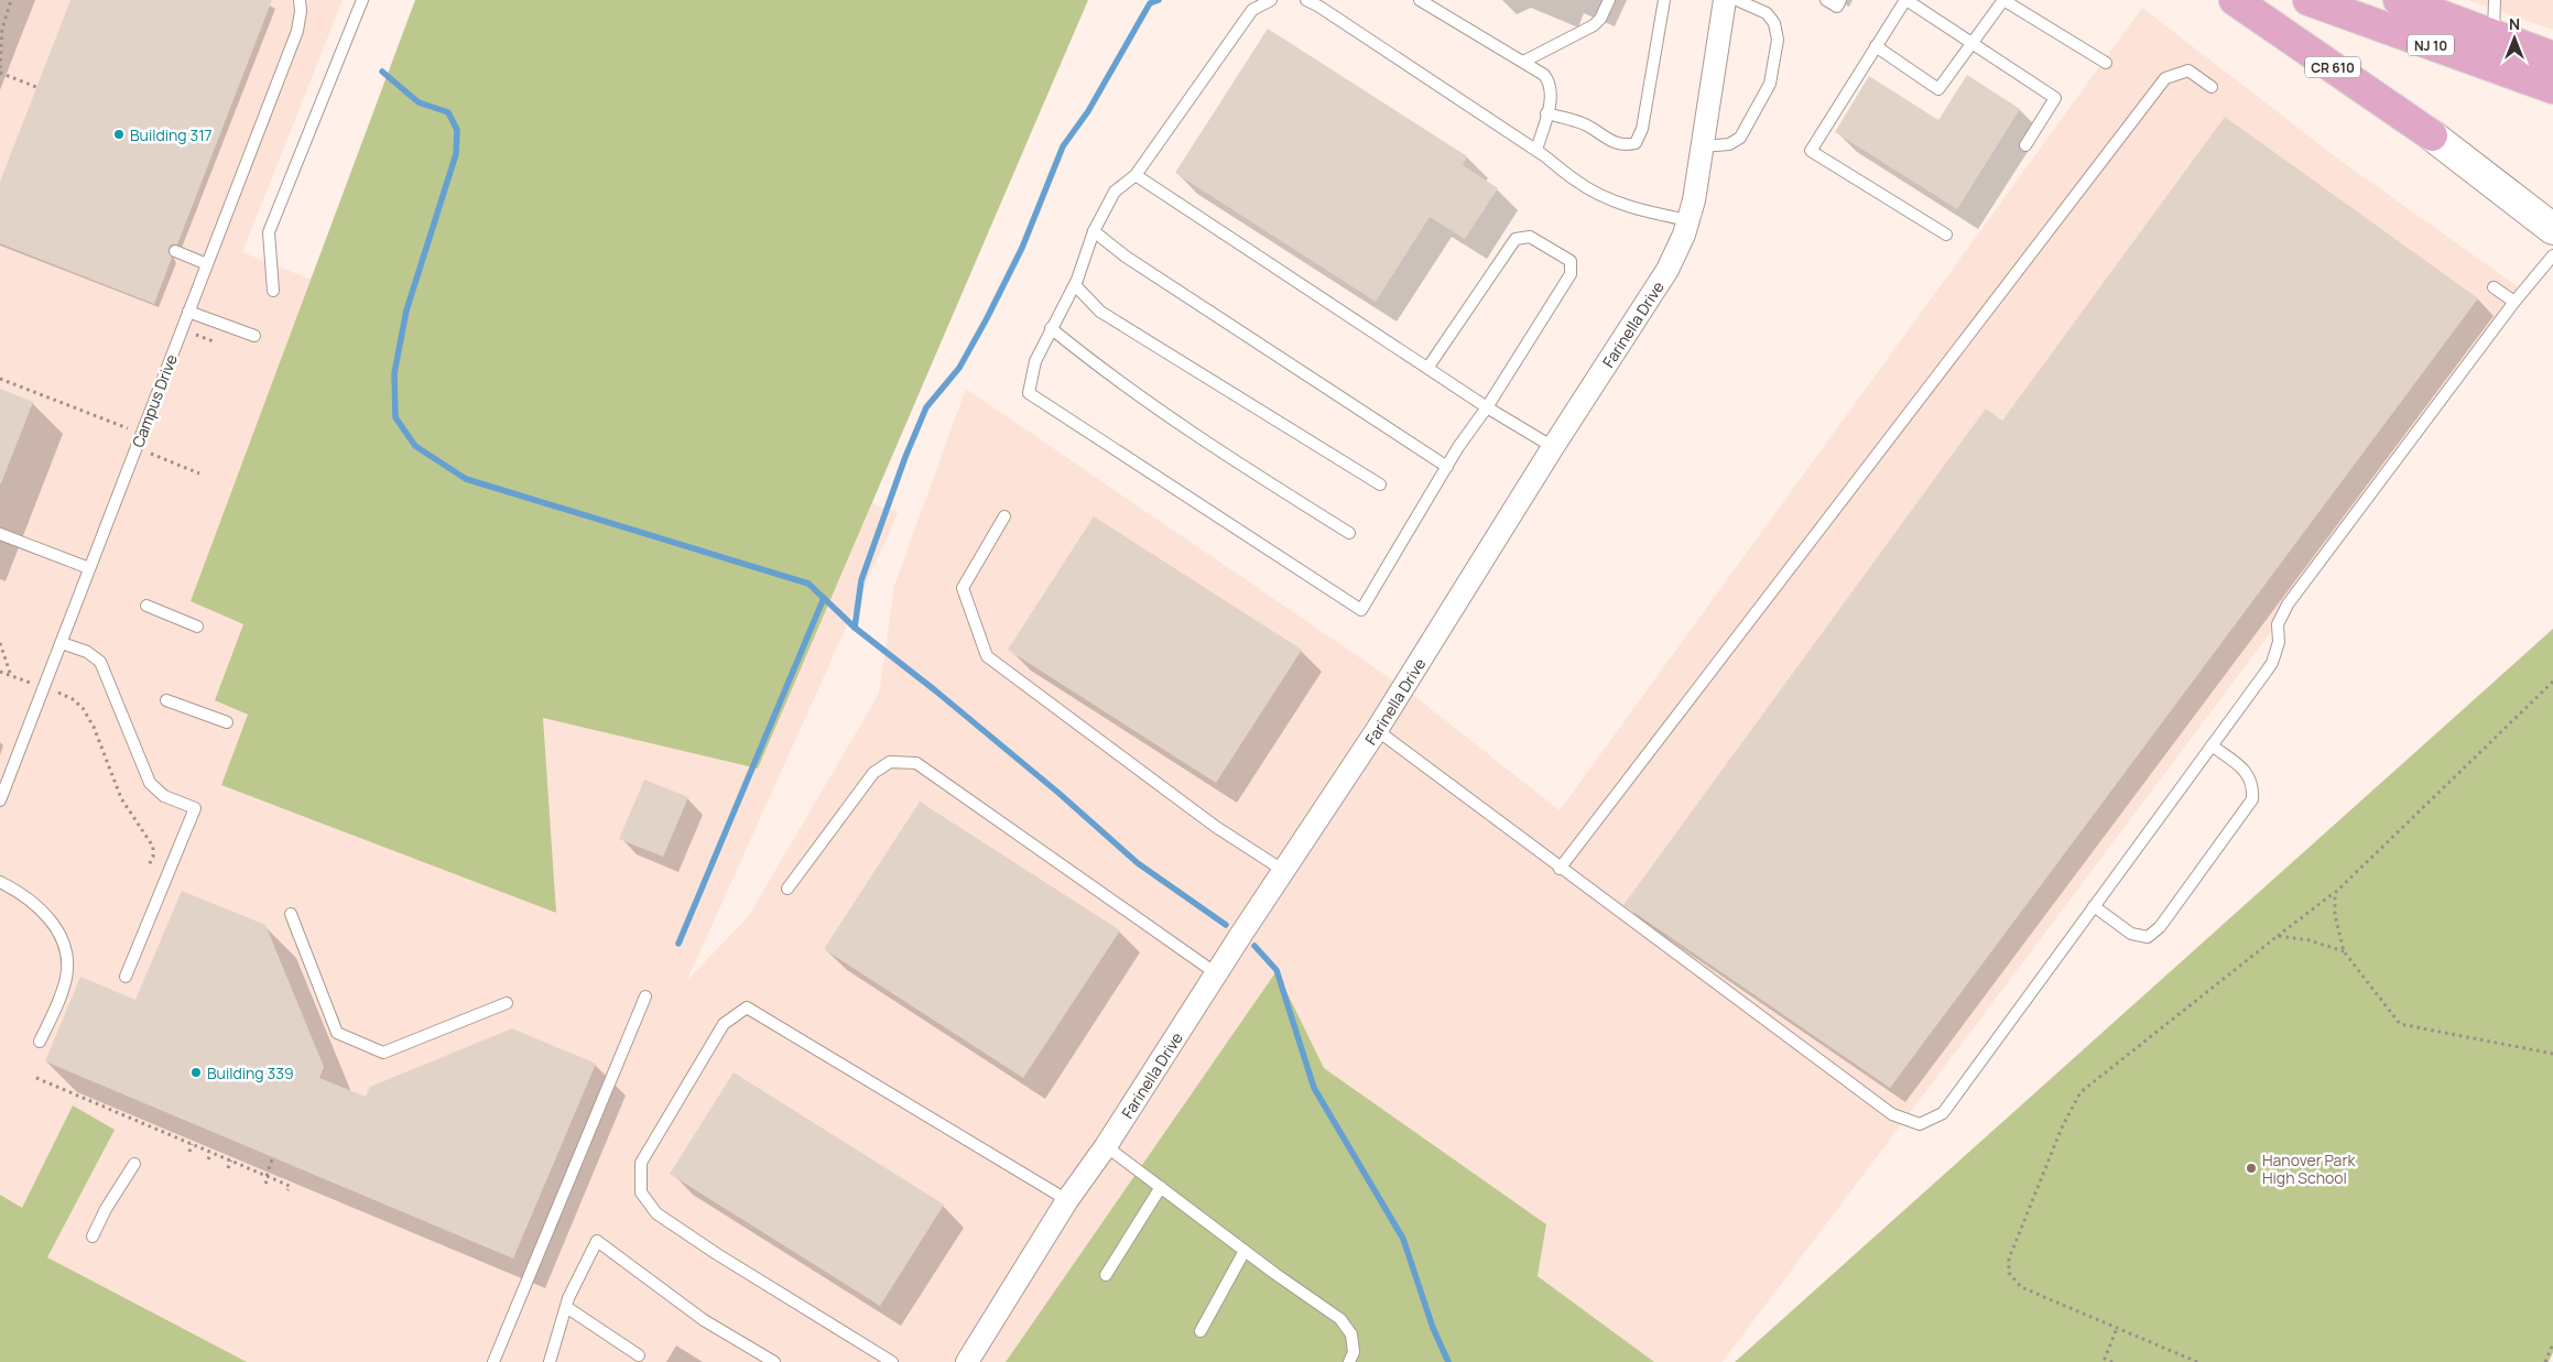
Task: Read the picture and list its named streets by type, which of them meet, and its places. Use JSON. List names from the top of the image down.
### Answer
{
  "streets": {
    "main road": ["NJ 10", "CR 610"],
    "street": ["Farinella Drive"],
    "lane": ["Campus Drive"]
  },
  "places": ["Building 317", "Building 339", "Hanover Park High School"],
  "north": "top"
}
